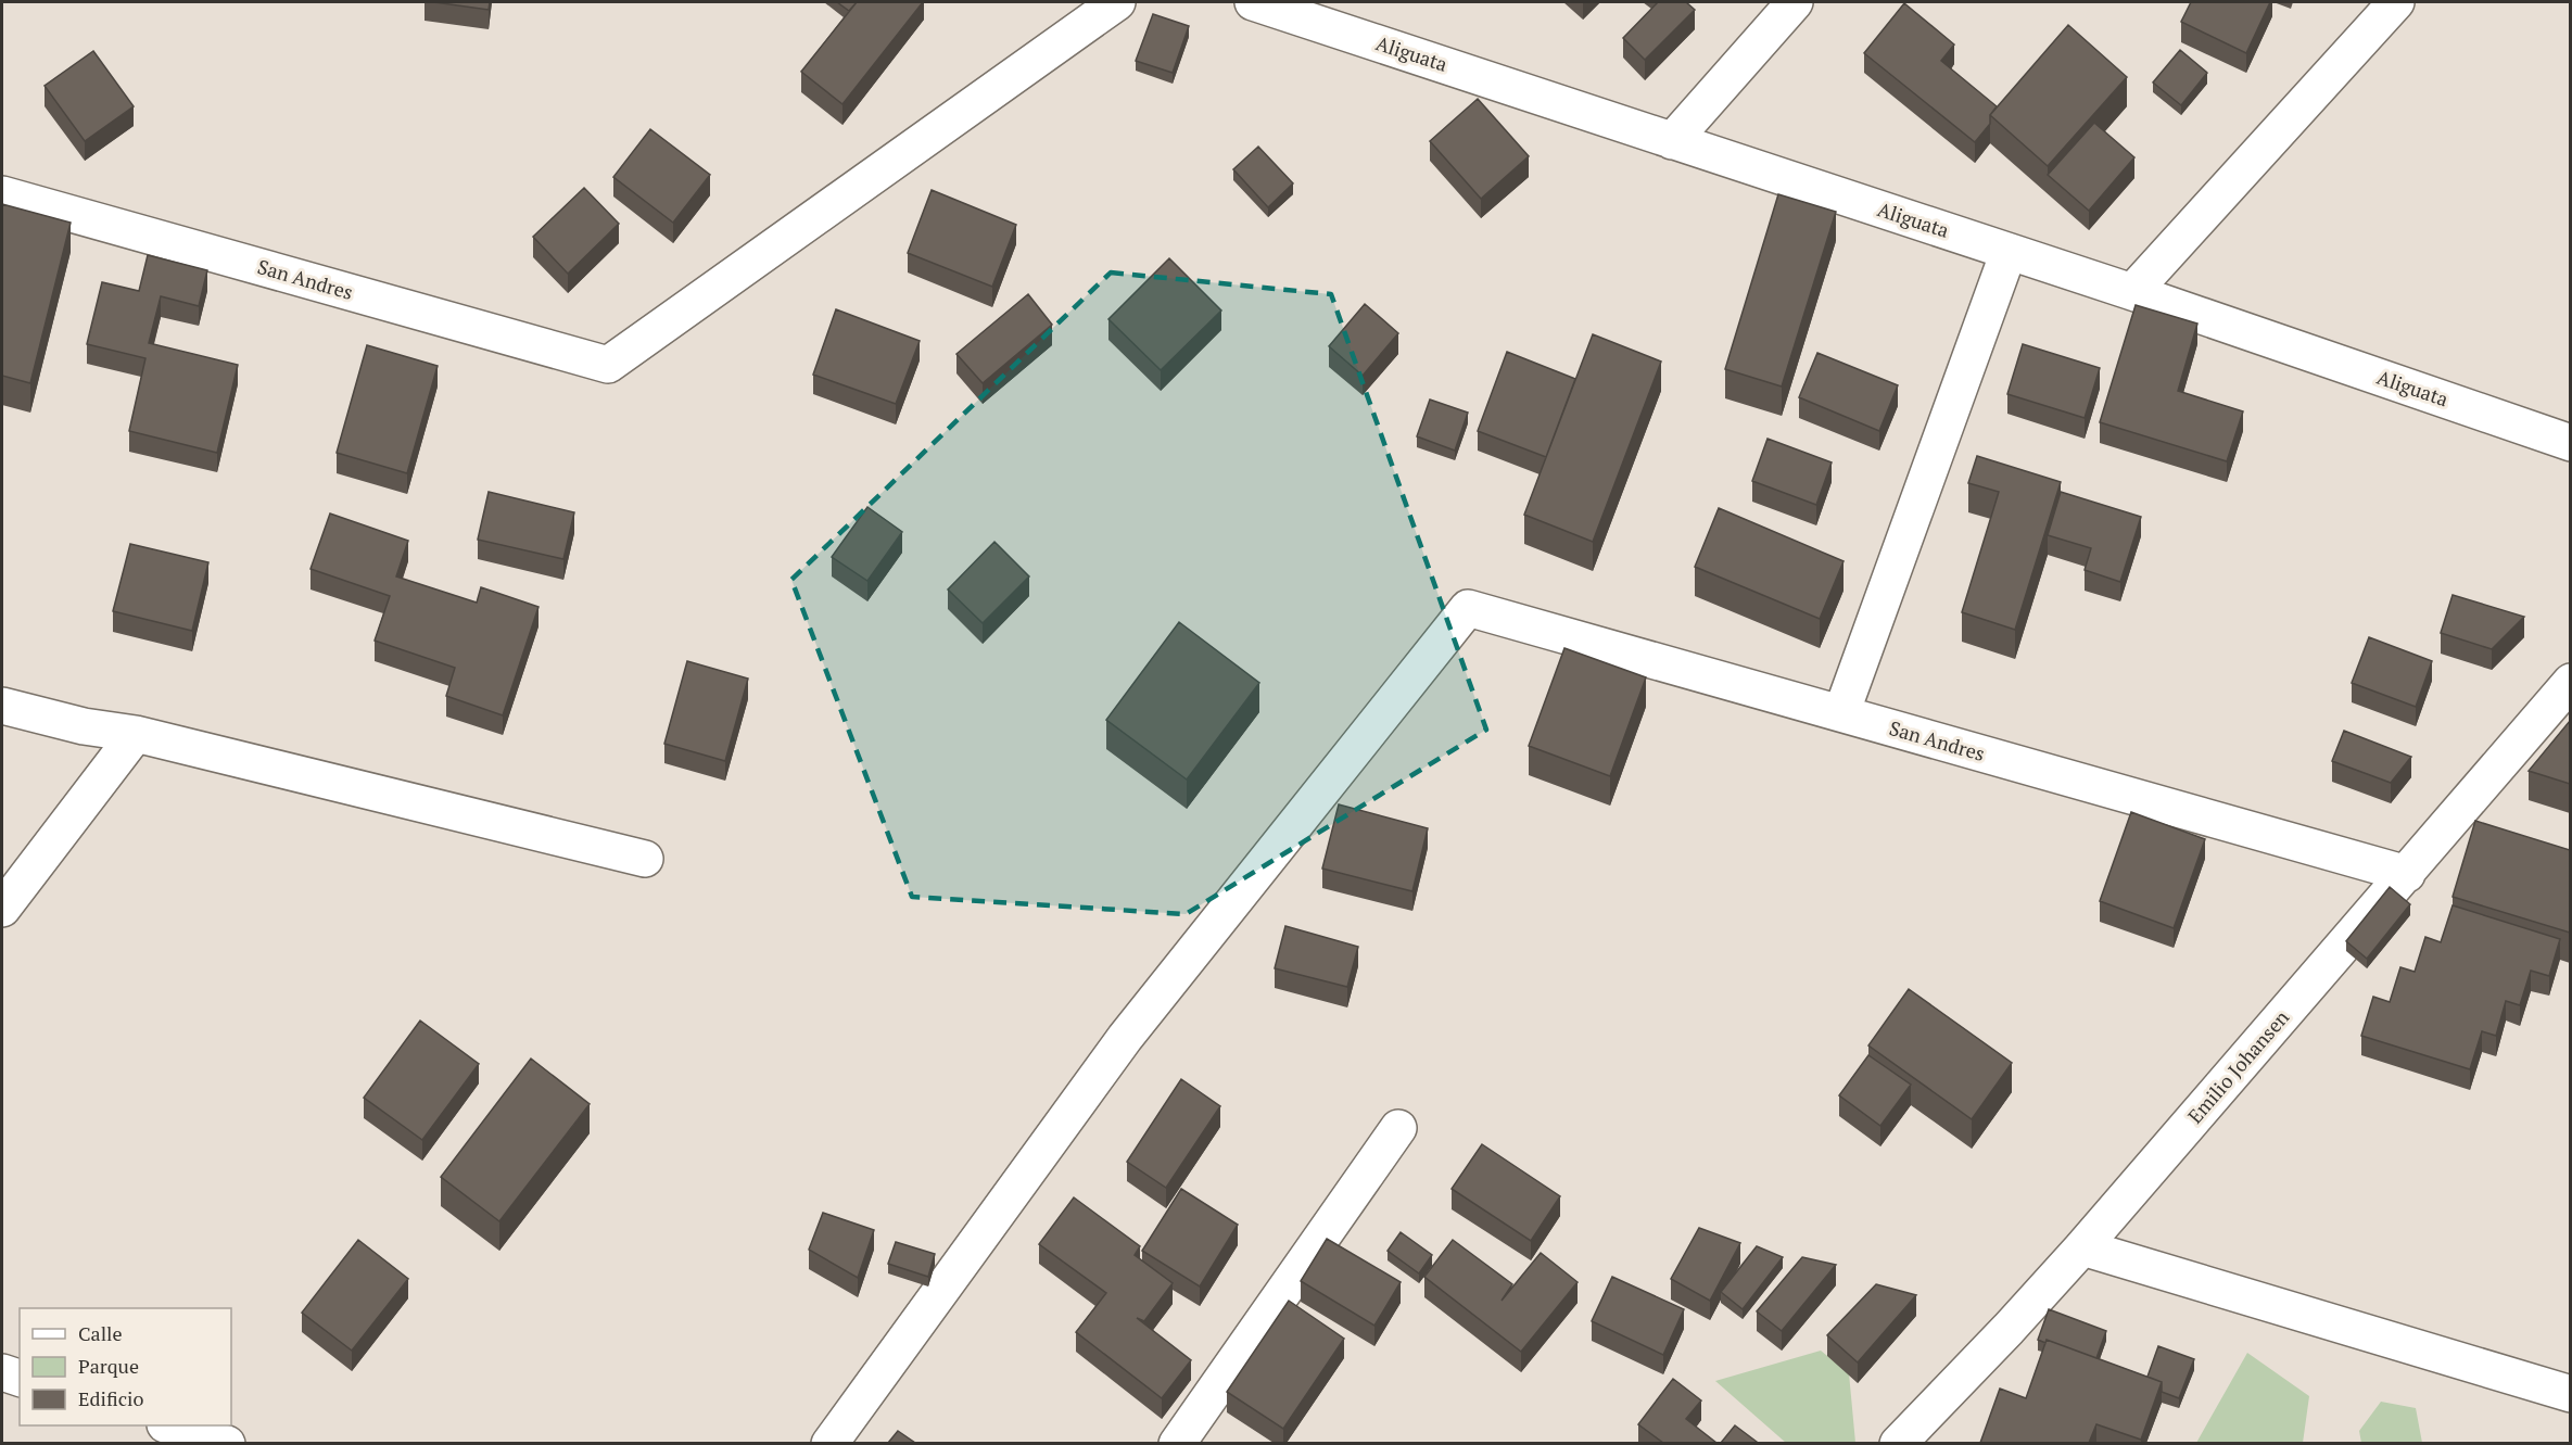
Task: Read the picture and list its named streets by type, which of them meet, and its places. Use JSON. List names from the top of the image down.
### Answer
{
  "streets": {
    "street": ["Aliguata", "San Andres", "Emilio Johansen"]
  },
  "crossings": [
    ["San Andres", "Emilio Johansen"]
  ],
  "legend": ["Calle", "Parque", "Edificio"]
}
